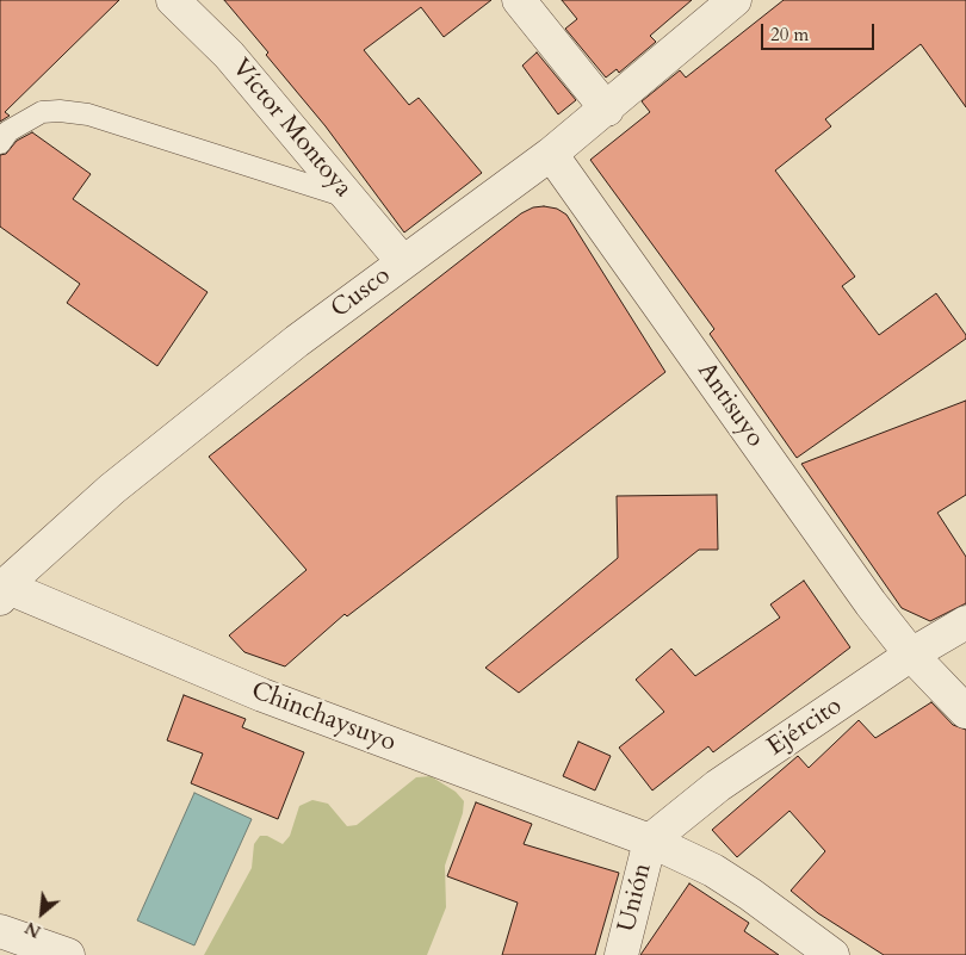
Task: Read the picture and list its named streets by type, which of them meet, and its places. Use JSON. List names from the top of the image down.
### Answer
{
  "streets": {
    "street": [
      "Víctor Montoya",
      "Cusco",
      "Antisuyo",
      "Chinchaysuyo",
      "Ejército",
      "Unión"
    ]
  },
  "crossings": [
    ["Víctor Montoya", "Cusco"],
    ["Cusco", "Antisuyo"],
    ["Cusco", "Chinchaysuyo"],
    ["Antisuyo", "Ejército"],
    ["Chinchaysuyo", "Ejército"],
    ["Chinchaysuyo", "Unión"],
    ["Ejército", "Unión"]
  ],
  "scale_bar": "20 m",
  "north": "bottom left"
}
